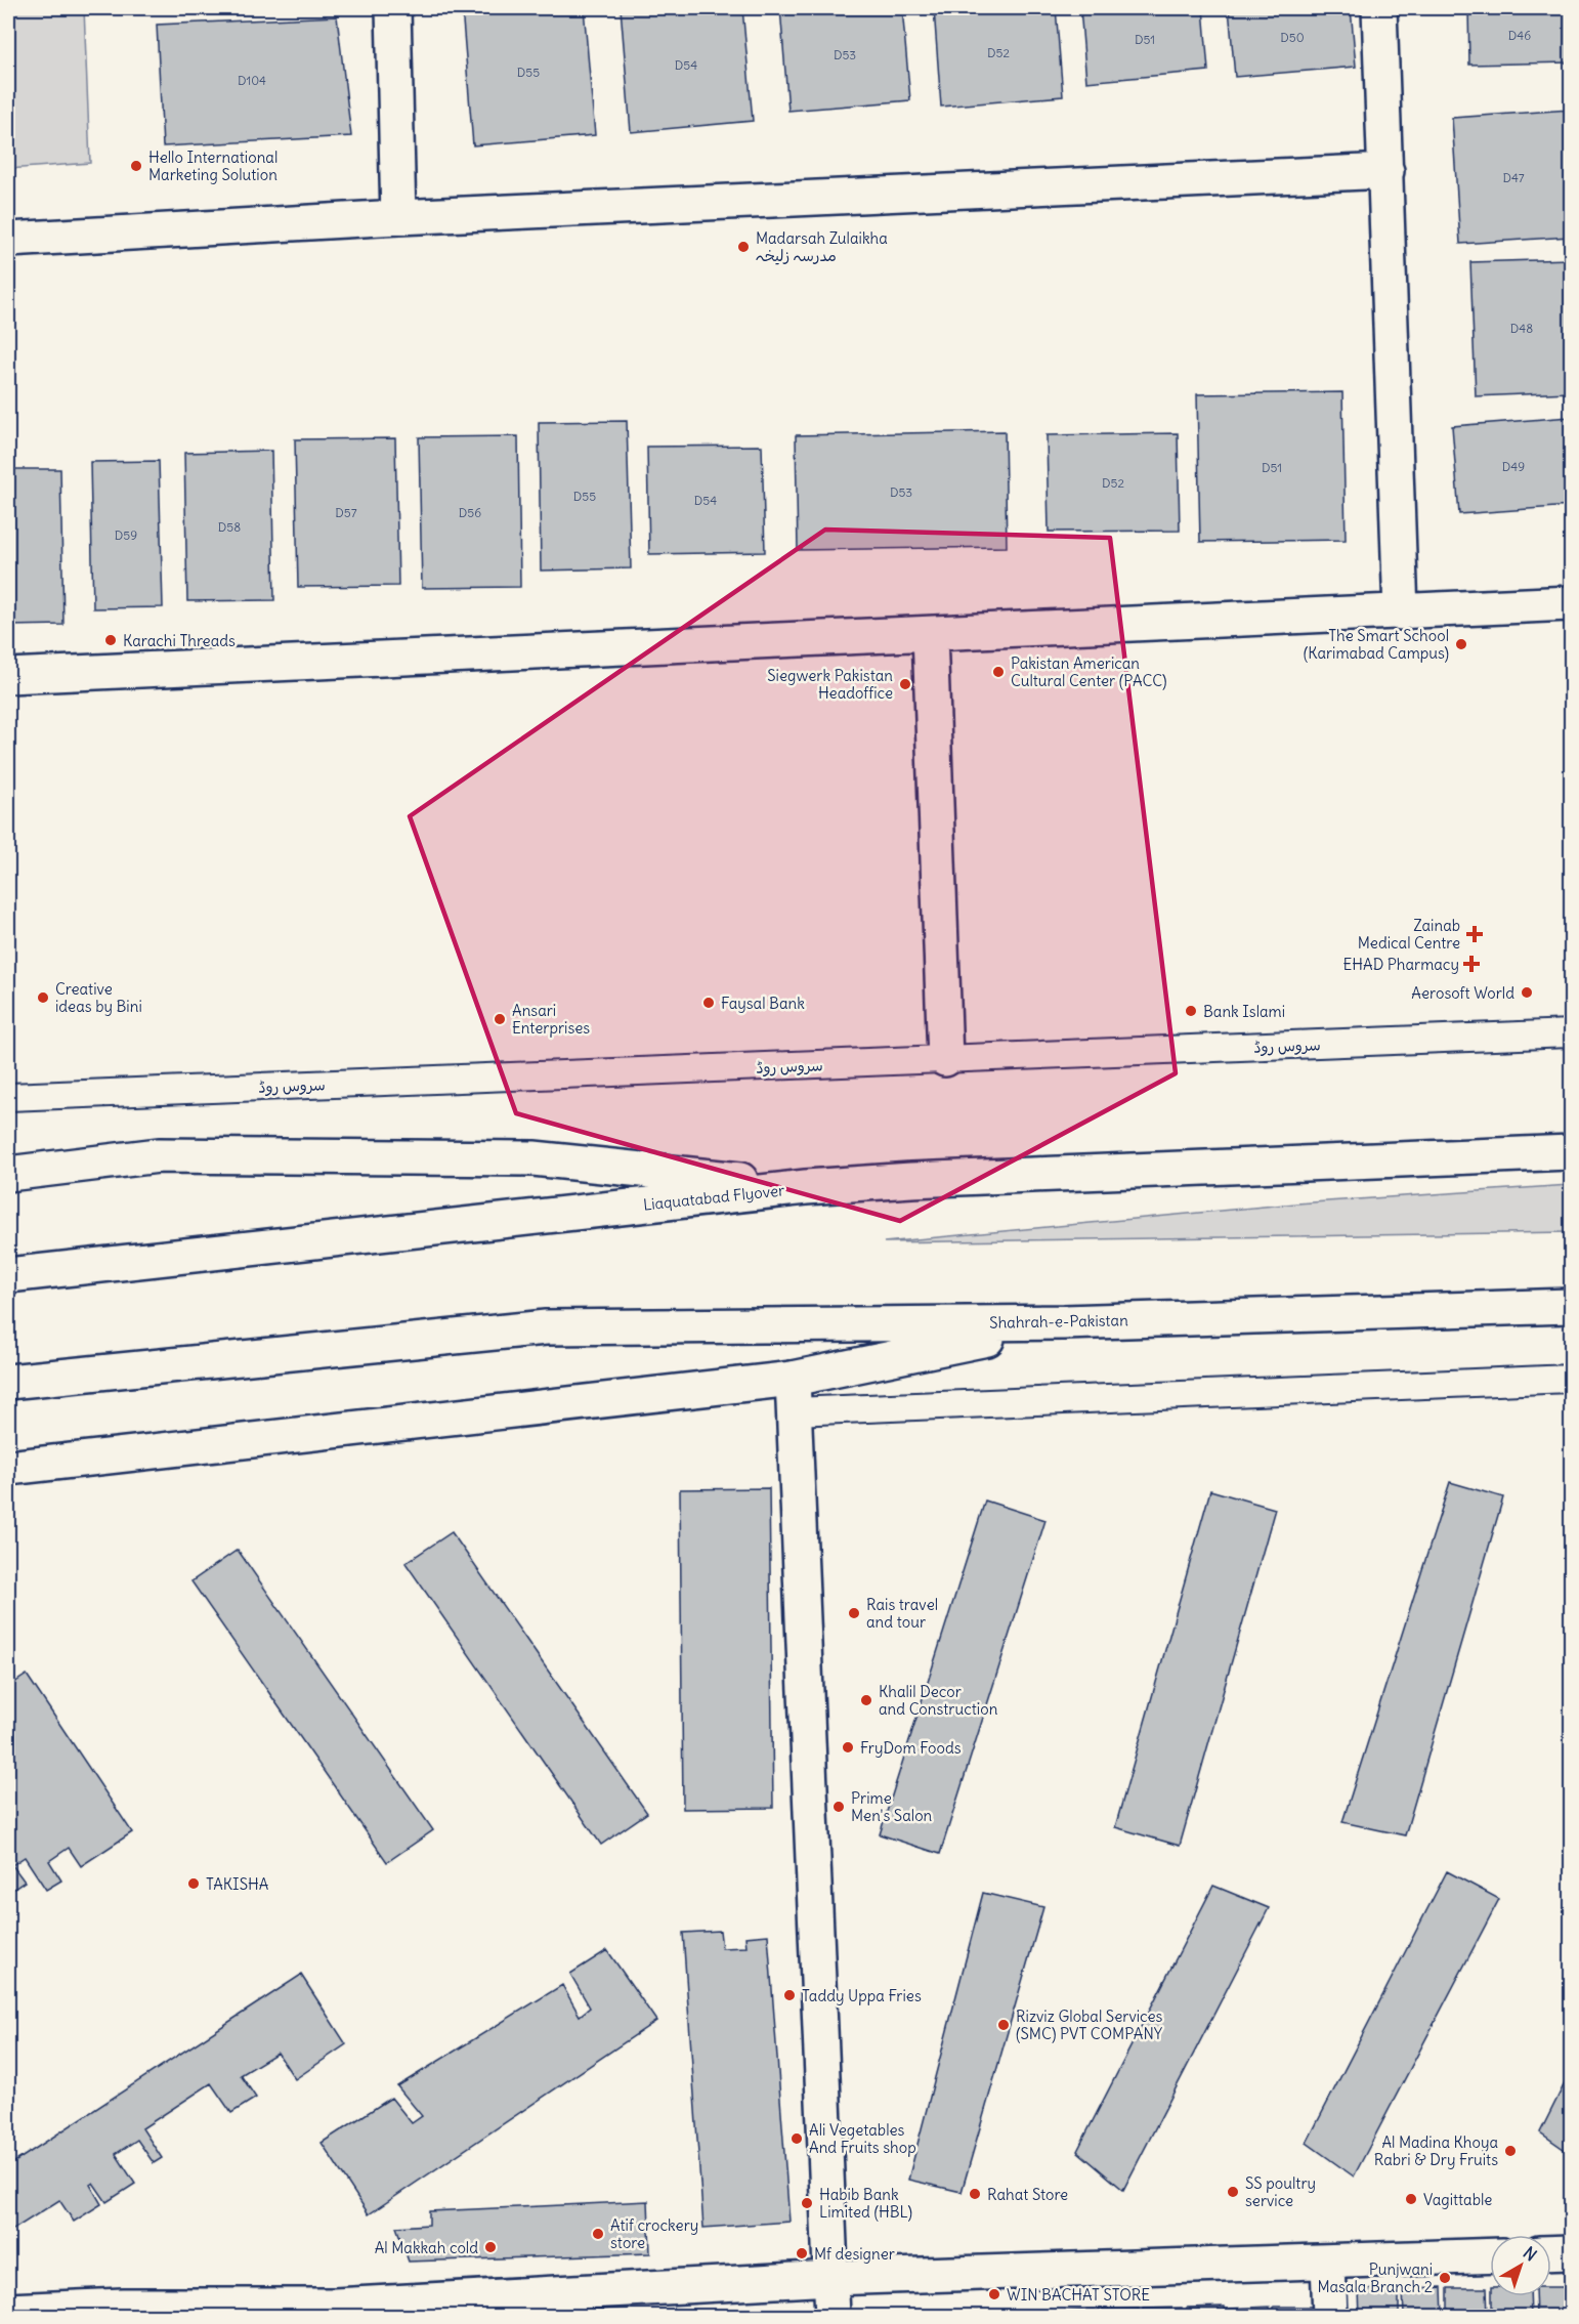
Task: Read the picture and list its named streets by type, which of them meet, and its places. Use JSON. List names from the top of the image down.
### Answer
{
  "streets": {
    "main road": ["Liaquatabad Flyover", "Shahrah-e-Pakistan"],
    "lane": ["سروس روڈ"]
  },
  "places": {
    "other": [
      "Hello International Marketing Solution",
      "Madarsah Zulaikha مدرسہ زلیخہ",
      "Karachi Threads",
      "The Smart School (Karimabad Campus)",
      "Pakistan American Cultural Center (PACC)",
      "Siegwerk Pakistan Headoffice",
      "Aerosoft World",
      "Creative ideas by Bini",
      "Faysal Bank",
      "Bank Islami",
      "Ansari Enterprises",
      "Rais travel and tour",
      "Khalil Decor and Construction",
      "FryDom Foods",
      "Prime Men's Salon",
      "TAKISHA",
      "Taddy Uppa Fries",
      "Rizviz Global Services (SMC) PVT COMPANY",
      "Ali Vegetables And Fruits shop",
      "Al Madina Khoya Rabri & Dry Fruits",
      "SS poultry service",
      "Rahat Store",
      "Vagittable",
      "Habib Bank Limited (HBL)",
      "Atif crockery store",
      "Al Makkah cold",
      "Mf designer",
      "Punjwani Masala Branch 2",
      "WIN BACHAT STORE"
    ],
    "health": ["Zainab Medical Centre", "EHAD Pharmacy"]
  },
  "house_numbers": [
    "D46",
    "D50",
    "D51",
    "D52",
    "D53",
    "D54",
    "D55",
    "D104",
    "D47",
    "D48",
    "D49",
    "D51",
    "D52",
    "D53",
    "D55",
    "D54",
    "D57",
    "D56",
    "D58",
    "D59"
  ],
  "north": "top right"
}
